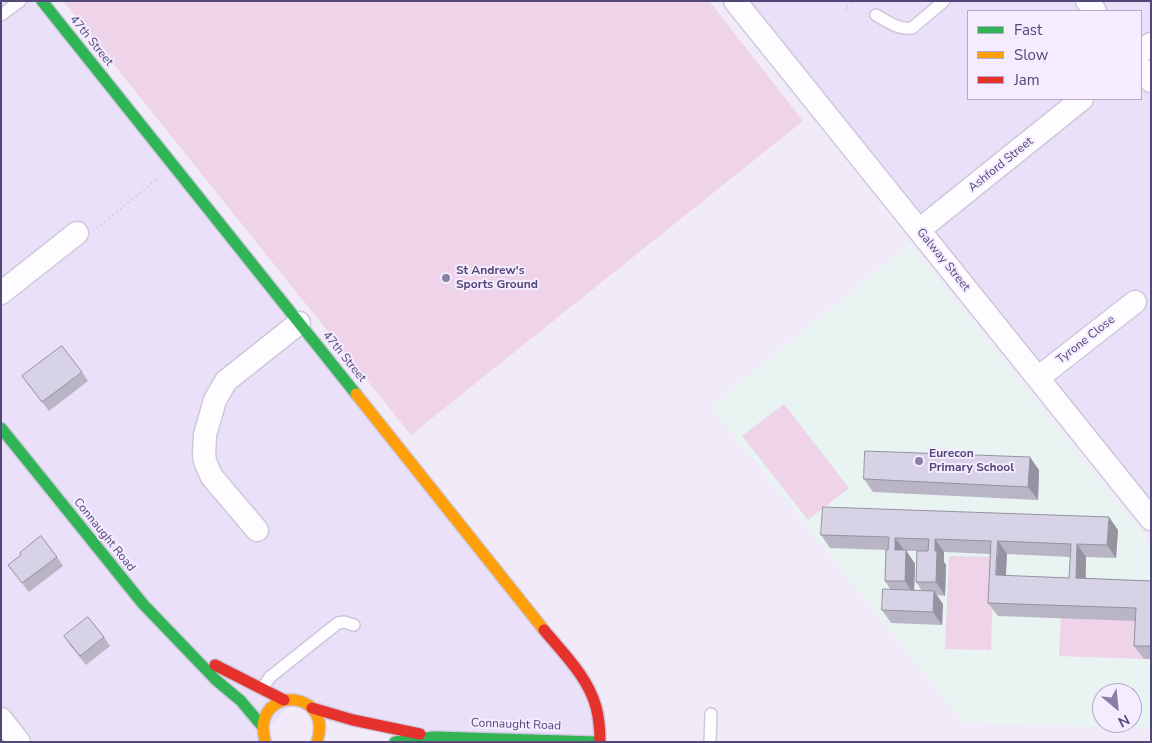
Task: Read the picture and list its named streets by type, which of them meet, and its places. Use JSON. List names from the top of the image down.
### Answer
{
  "streets": {
    "street": [
      "47th Street",
      "Ashford Street",
      "Galway Street",
      "Tyrone Close",
      "Connaught Road"
    ]
  },
  "crossings": [
    ["47th Street", "Connaught Road"],
    ["Ashford Street", "Galway Street"],
    ["Galway Street", "Tyrone Close"]
  ],
  "places": ["St Andrew's Sports Ground", "Eurecon Primary School"],
  "legend": ["Fast", "Slow", "Jam"],
  "north": "bottom right"
}
